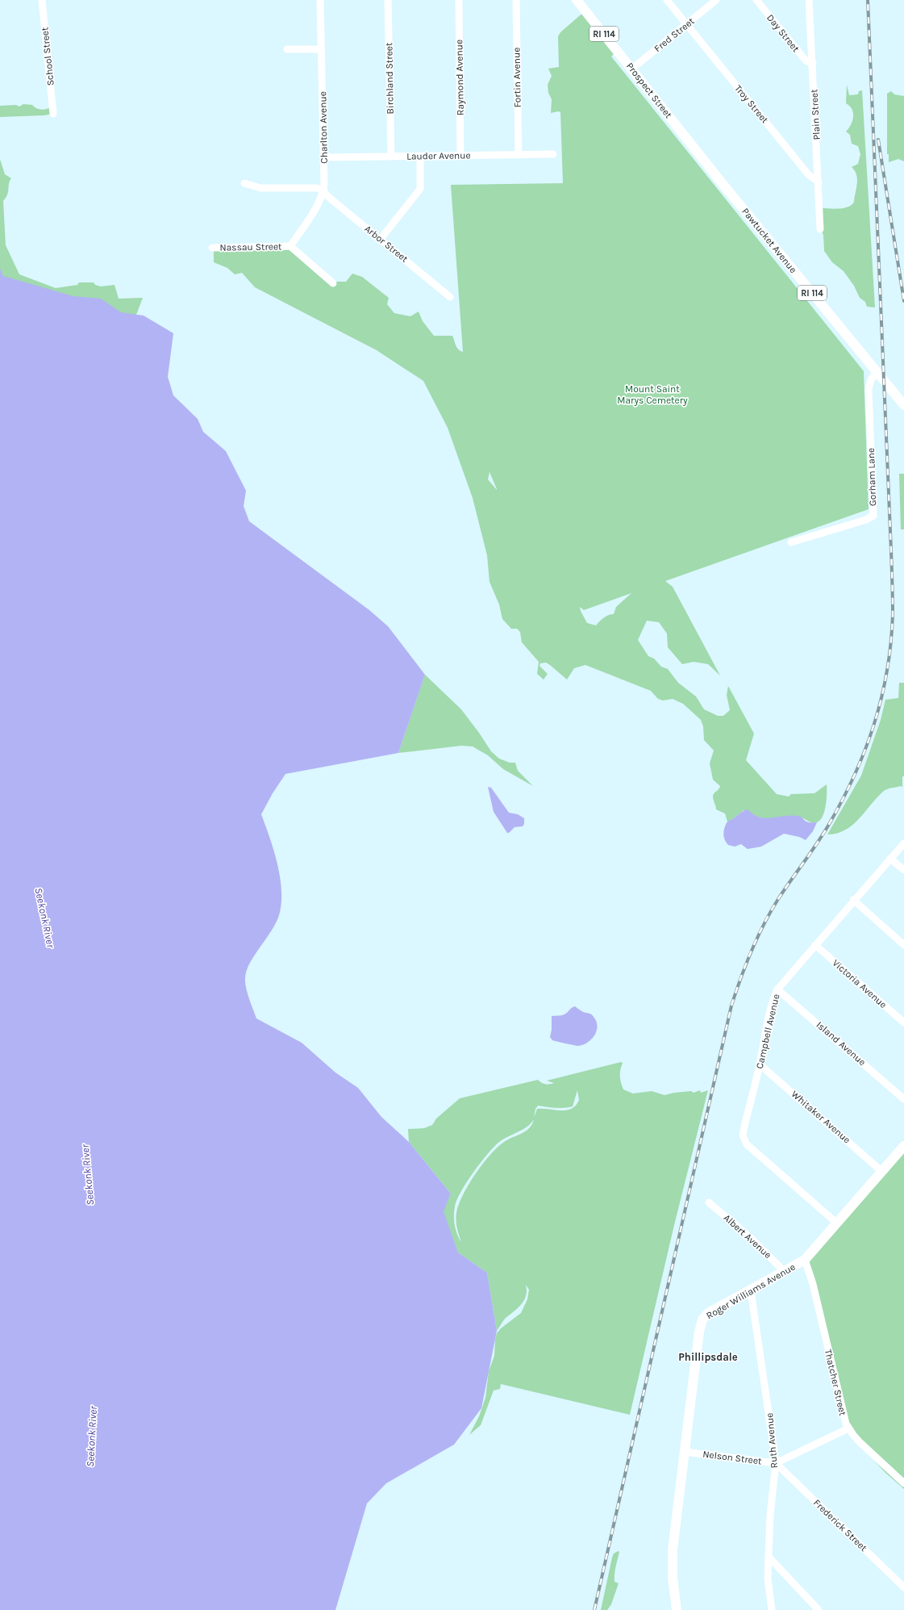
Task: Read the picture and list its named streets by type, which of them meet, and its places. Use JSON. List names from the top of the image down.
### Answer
{
  "streets": {
    "main road": [
      "RI 114",
      "Prospect Street",
      "Pawtucket Avenue",
      "Roger Williams Avenue"
    ],
    "street": [
      "Day Street",
      "Fred Street",
      "School Street",
      "Raymond Avenue",
      "Fortin Avenue",
      "Birchland Street",
      "Troy Street",
      "Plain Street",
      "Charlton Avenue",
      "Lauder Avenue",
      "Arbor Street",
      "Nassau Street",
      "Gorham Lane",
      "Victoria Avenue",
      "Campbell Avenue",
      "Island Avenue",
      "Whitaker Avenue",
      "Albert Avenue",
      "Thatcher Street",
      "Ruth Avenue",
      "Nelson Street",
      "Frederick Street"
    ]
  },
  "crossings": [
    ["Day Street", "Plain Street"],
    ["Fred Street", "Prospect Street"],
    ["Fred Street", "Troy Street"],
    ["Raymond Avenue", "Lauder Avenue"],
    ["Fortin Avenue", "Lauder Avenue"],
    ["Birchland Street", "Lauder Avenue"],
    ["Prospect Street", "Pawtucket Avenue"],
    ["Troy Street", "Plain Street"],
    ["Charlton Avenue", "Lauder Avenue"],
    ["Charlton Avenue", "Arbor Street"],
    ["Charlton Avenue", "Nassau Street"],
    ["Pawtucket Avenue", "Gorham Lane"],
    ["Victoria Avenue", "Campbell Avenue"],
    ["Campbell Avenue", "Island Avenue"],
    ["Campbell Avenue", "Whitaker Avenue"],
    ["Campbell Avenue", "Roger Williams Avenue"],
    ["Whitaker Avenue", "Roger Williams Avenue"],
    ["Albert Avenue", "Roger Williams Avenue"],
    ["Roger Williams Avenue", "Thatcher Street"],
    ["Roger Williams Avenue", "Ruth Avenue"],
    ["Roger Williams Avenue", "Nelson Street"],
    ["Thatcher Street", "Nelson Street"],
    ["Ruth Avenue", "Nelson Street"],
    ["Ruth Avenue", "Frederick Street"],
    ["Nelson Street", "Frederick Street"]
  ],
  "districts": ["Phillipsdale"],
  "water": ["Seekonk River"],
  "parks": ["Mount Saint Marys Cemetery"]
}
